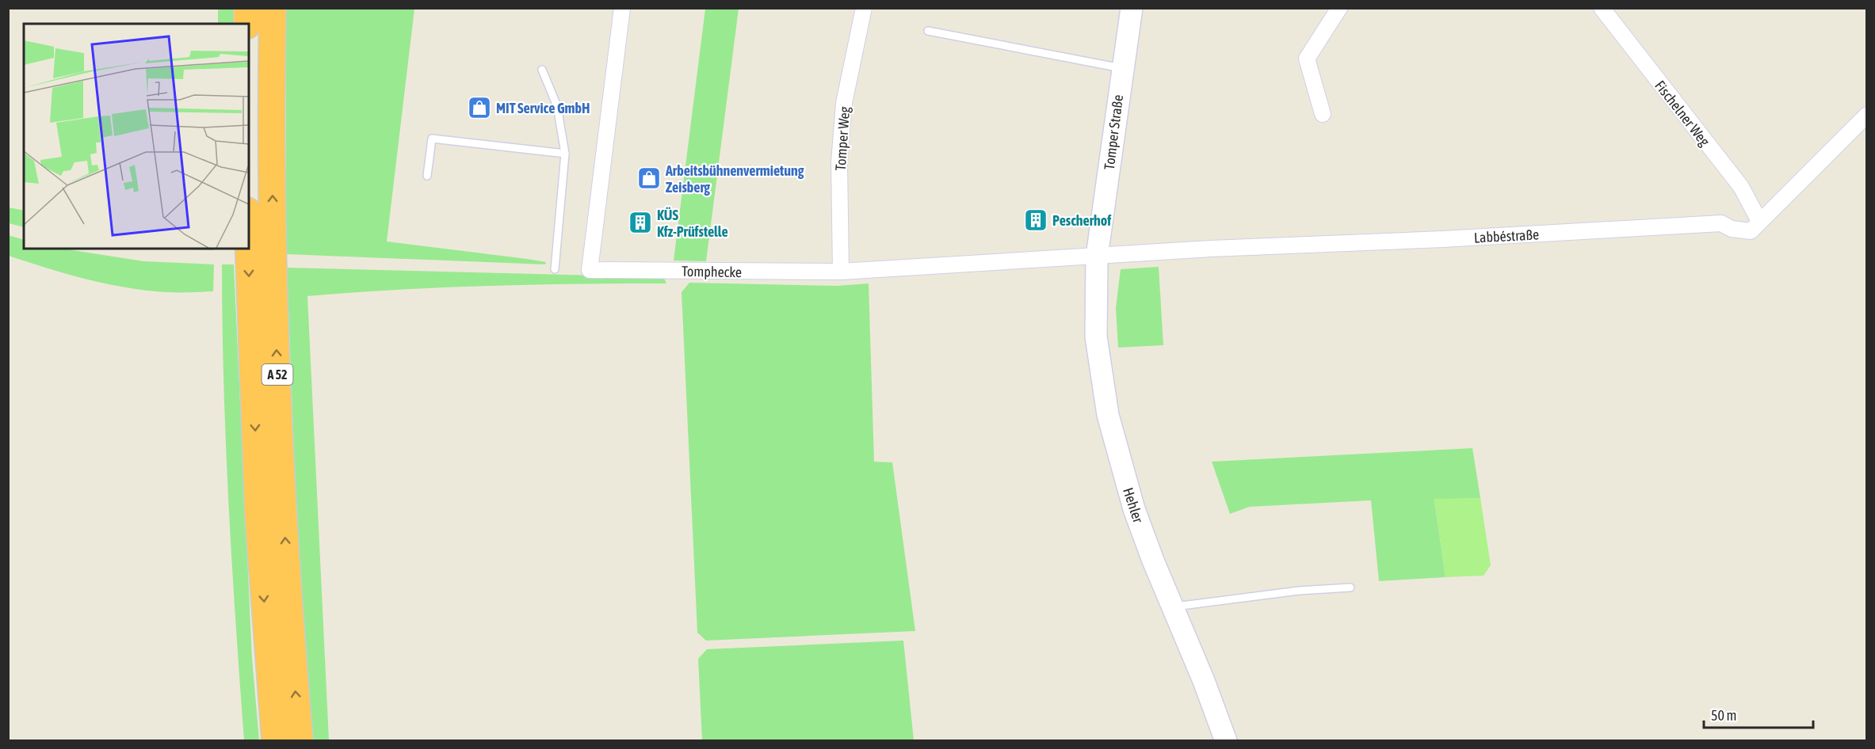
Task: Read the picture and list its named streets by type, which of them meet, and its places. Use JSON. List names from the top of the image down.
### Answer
{
  "streets": {
    "highway": ["A 52"],
    "main road": ["Tomper Straße", "Hehler"],
    "street": [
      "Fischelner Weg",
      "Tomper Weg",
      "Labbéstraße",
      "Tomphecke"
    ]
  },
  "crossings": [
    ["Fischelner Weg", "Labbéstraße"],
    ["Tomper Straße", "Labbéstraße"],
    ["Tomper Straße", "Tomphecke"],
    ["Tomper Straße", "Hehler"],
    ["Tomper Weg", "Tomphecke"],
    ["Labbéstraße", "Tomphecke"],
    ["Labbéstraße", "Hehler"],
    ["Tomphecke", "Hehler"]
  ],
  "places": {
    "shop": ["MIT Service GmbH", "Arbeitsbühnenvermietung Zeisberg"],
    "building": ["Pescherhof", "KÜS Kfz-Prüfstelle"]
  },
  "scale_bar": "50 m"
}
